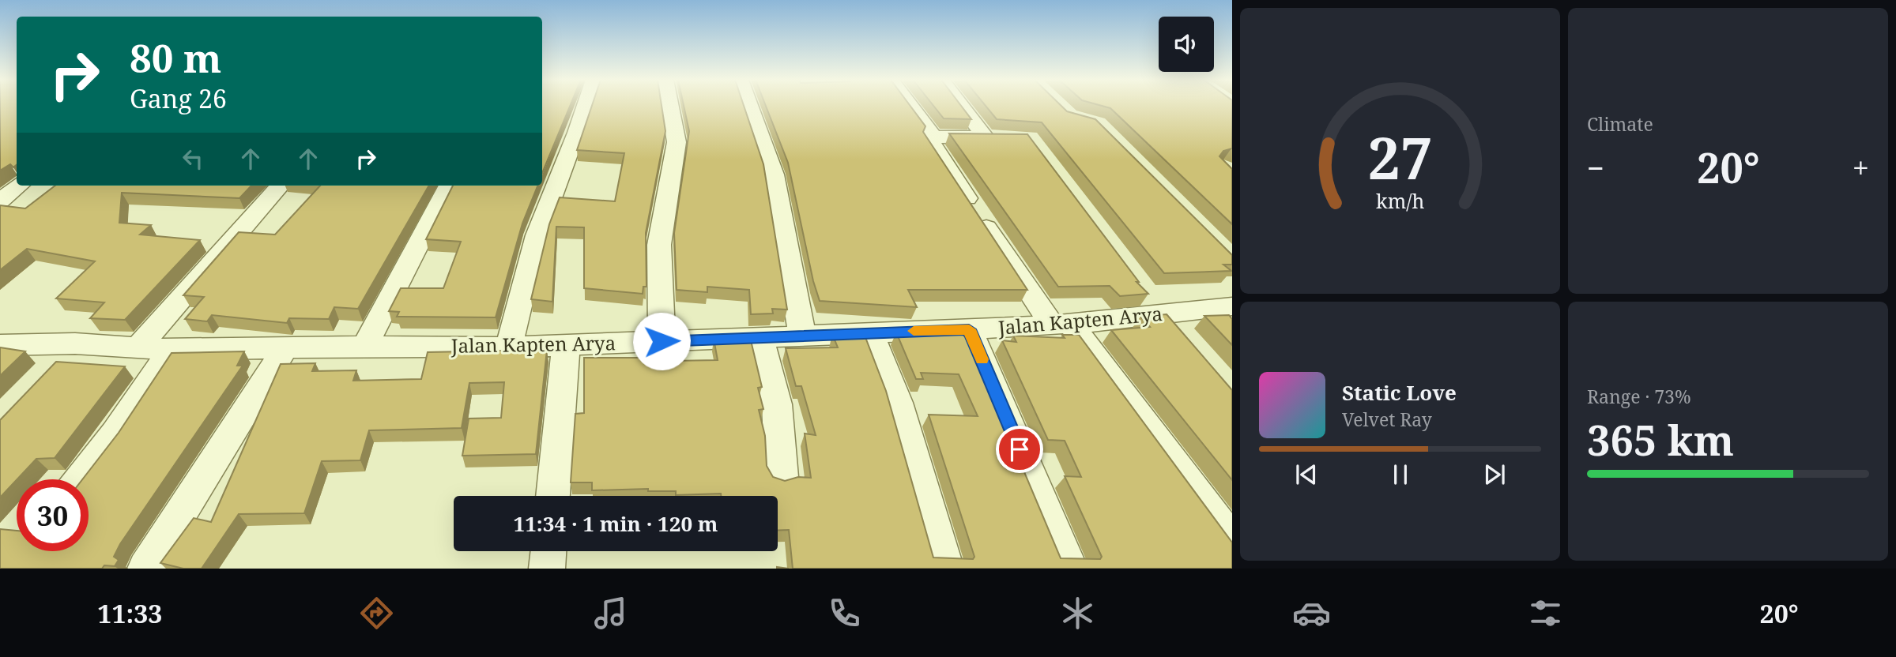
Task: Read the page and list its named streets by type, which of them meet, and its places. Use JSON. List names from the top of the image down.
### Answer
{
  "streets": {
    "street": ["Jalan Kapten Arya"]
  },
  "page": {
    "tile": [
      "Climate",
      ["Range · 73%", "365 km"]
    ],
    "turn": ["80 m", "Gang 26"],
    "heat": ["−", "20°", "+"],
    "song": ["Static Love", "Velvet Ray"],
    "limit": "30",
    "trip": "11:34 · 1 min · 120 m",
    "tabs": ["11:33", "20°"],
    "gauge": ["27", "km/h"]
  }
}
